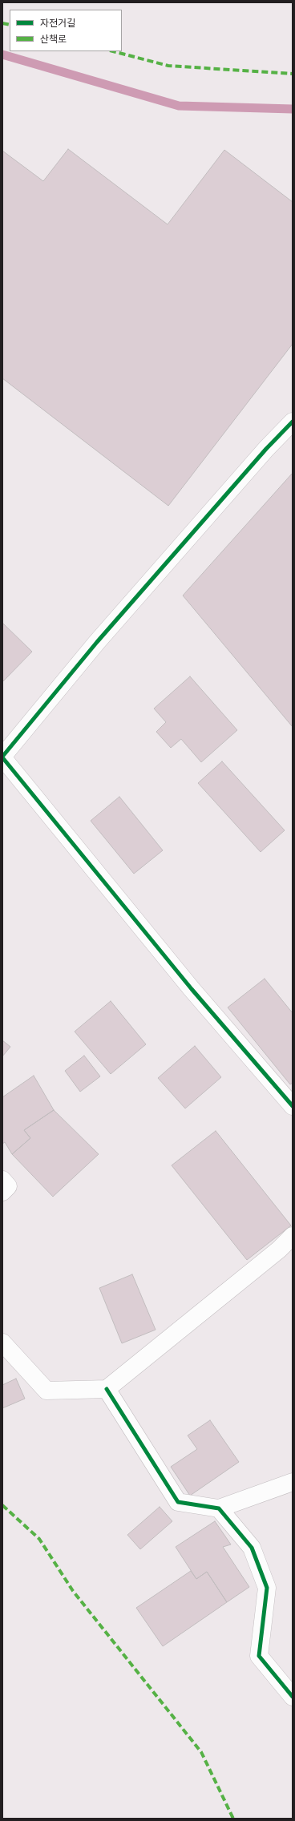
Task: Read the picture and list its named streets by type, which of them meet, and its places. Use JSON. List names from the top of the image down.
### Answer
{
  "legend": ["자전거길", "산책로"]
}
